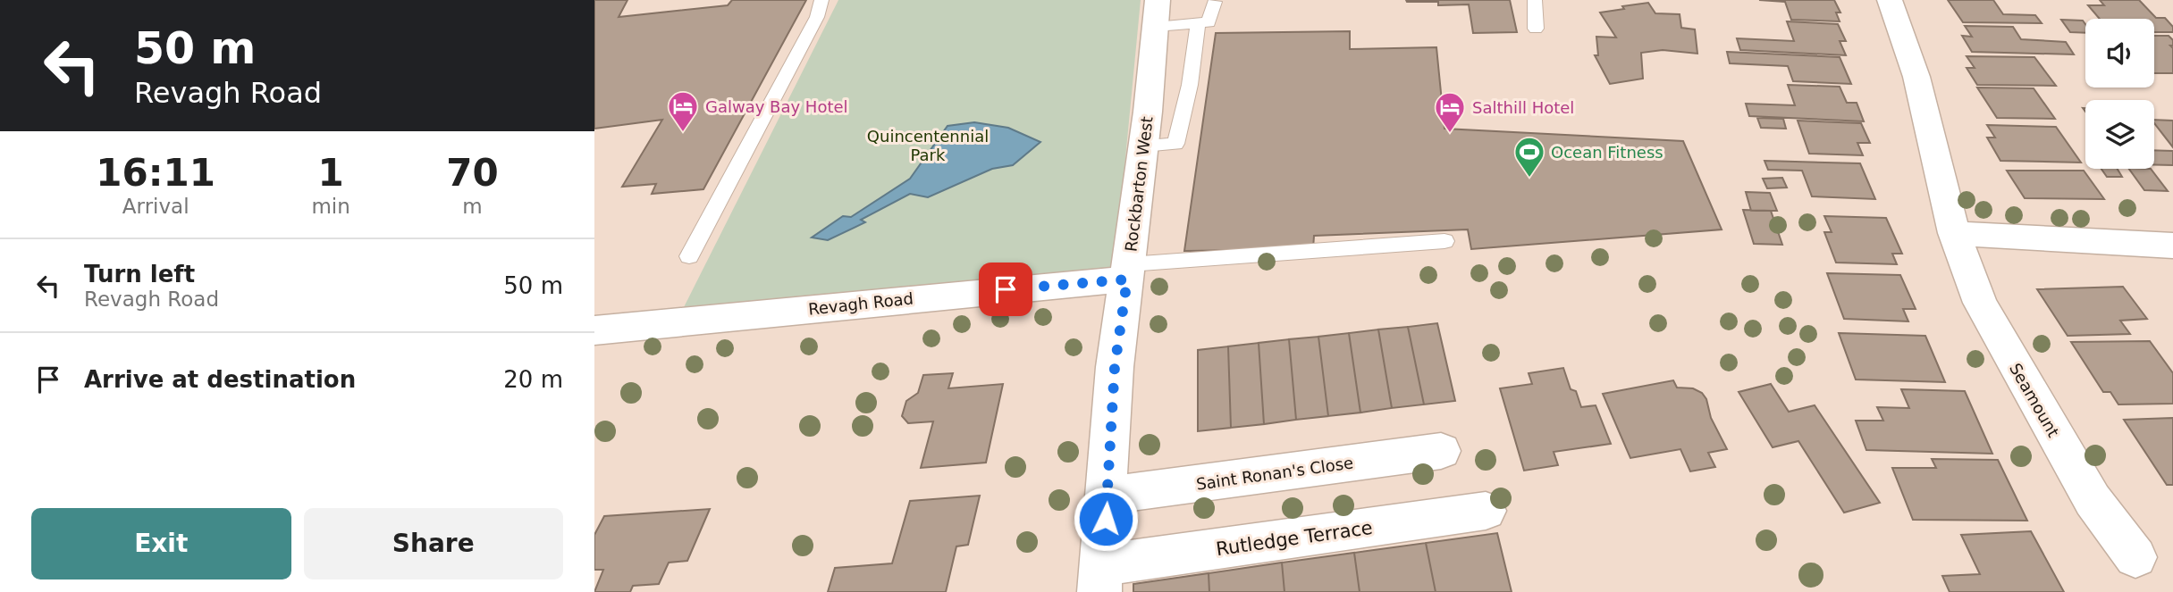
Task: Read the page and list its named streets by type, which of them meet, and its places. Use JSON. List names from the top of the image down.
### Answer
{
  "streets": {
    "street": [
      "Rockbarton West",
      "Revagh Road",
      "Seamount",
      "Saint Ronan's Close",
      "Rutledge Terrace"
    ]
  },
  "crossings": [
    ["Rockbarton West", "Revagh Road"],
    ["Rockbarton West", "Saint Ronan's Close"],
    ["Rockbarton West", "Rutledge Terrace"]
  ],
  "parks": ["Quincentennial Park"],
  "places": {
    "hotel": ["Galway Bay Hotel", "Salthill Hotel"],
    "sports": ["Ocean Fitness"]
  },
  "page": {
    "turn": ["50 m", "Revagh Road"],
    "eta": [
      "16:11",
      "Arrival",
      "1",
      "min",
      "70",
      "m"
    ],
    "list": [
      {
        "name": "Turn left",
        "note": "Revagh Road",
        "value": "50 m"
      },
      {
        "name": "Arrive at destination",
        "value": "20 m"
      }
    ],
    "buttons": ["Exit", "Share"]
  }
}
